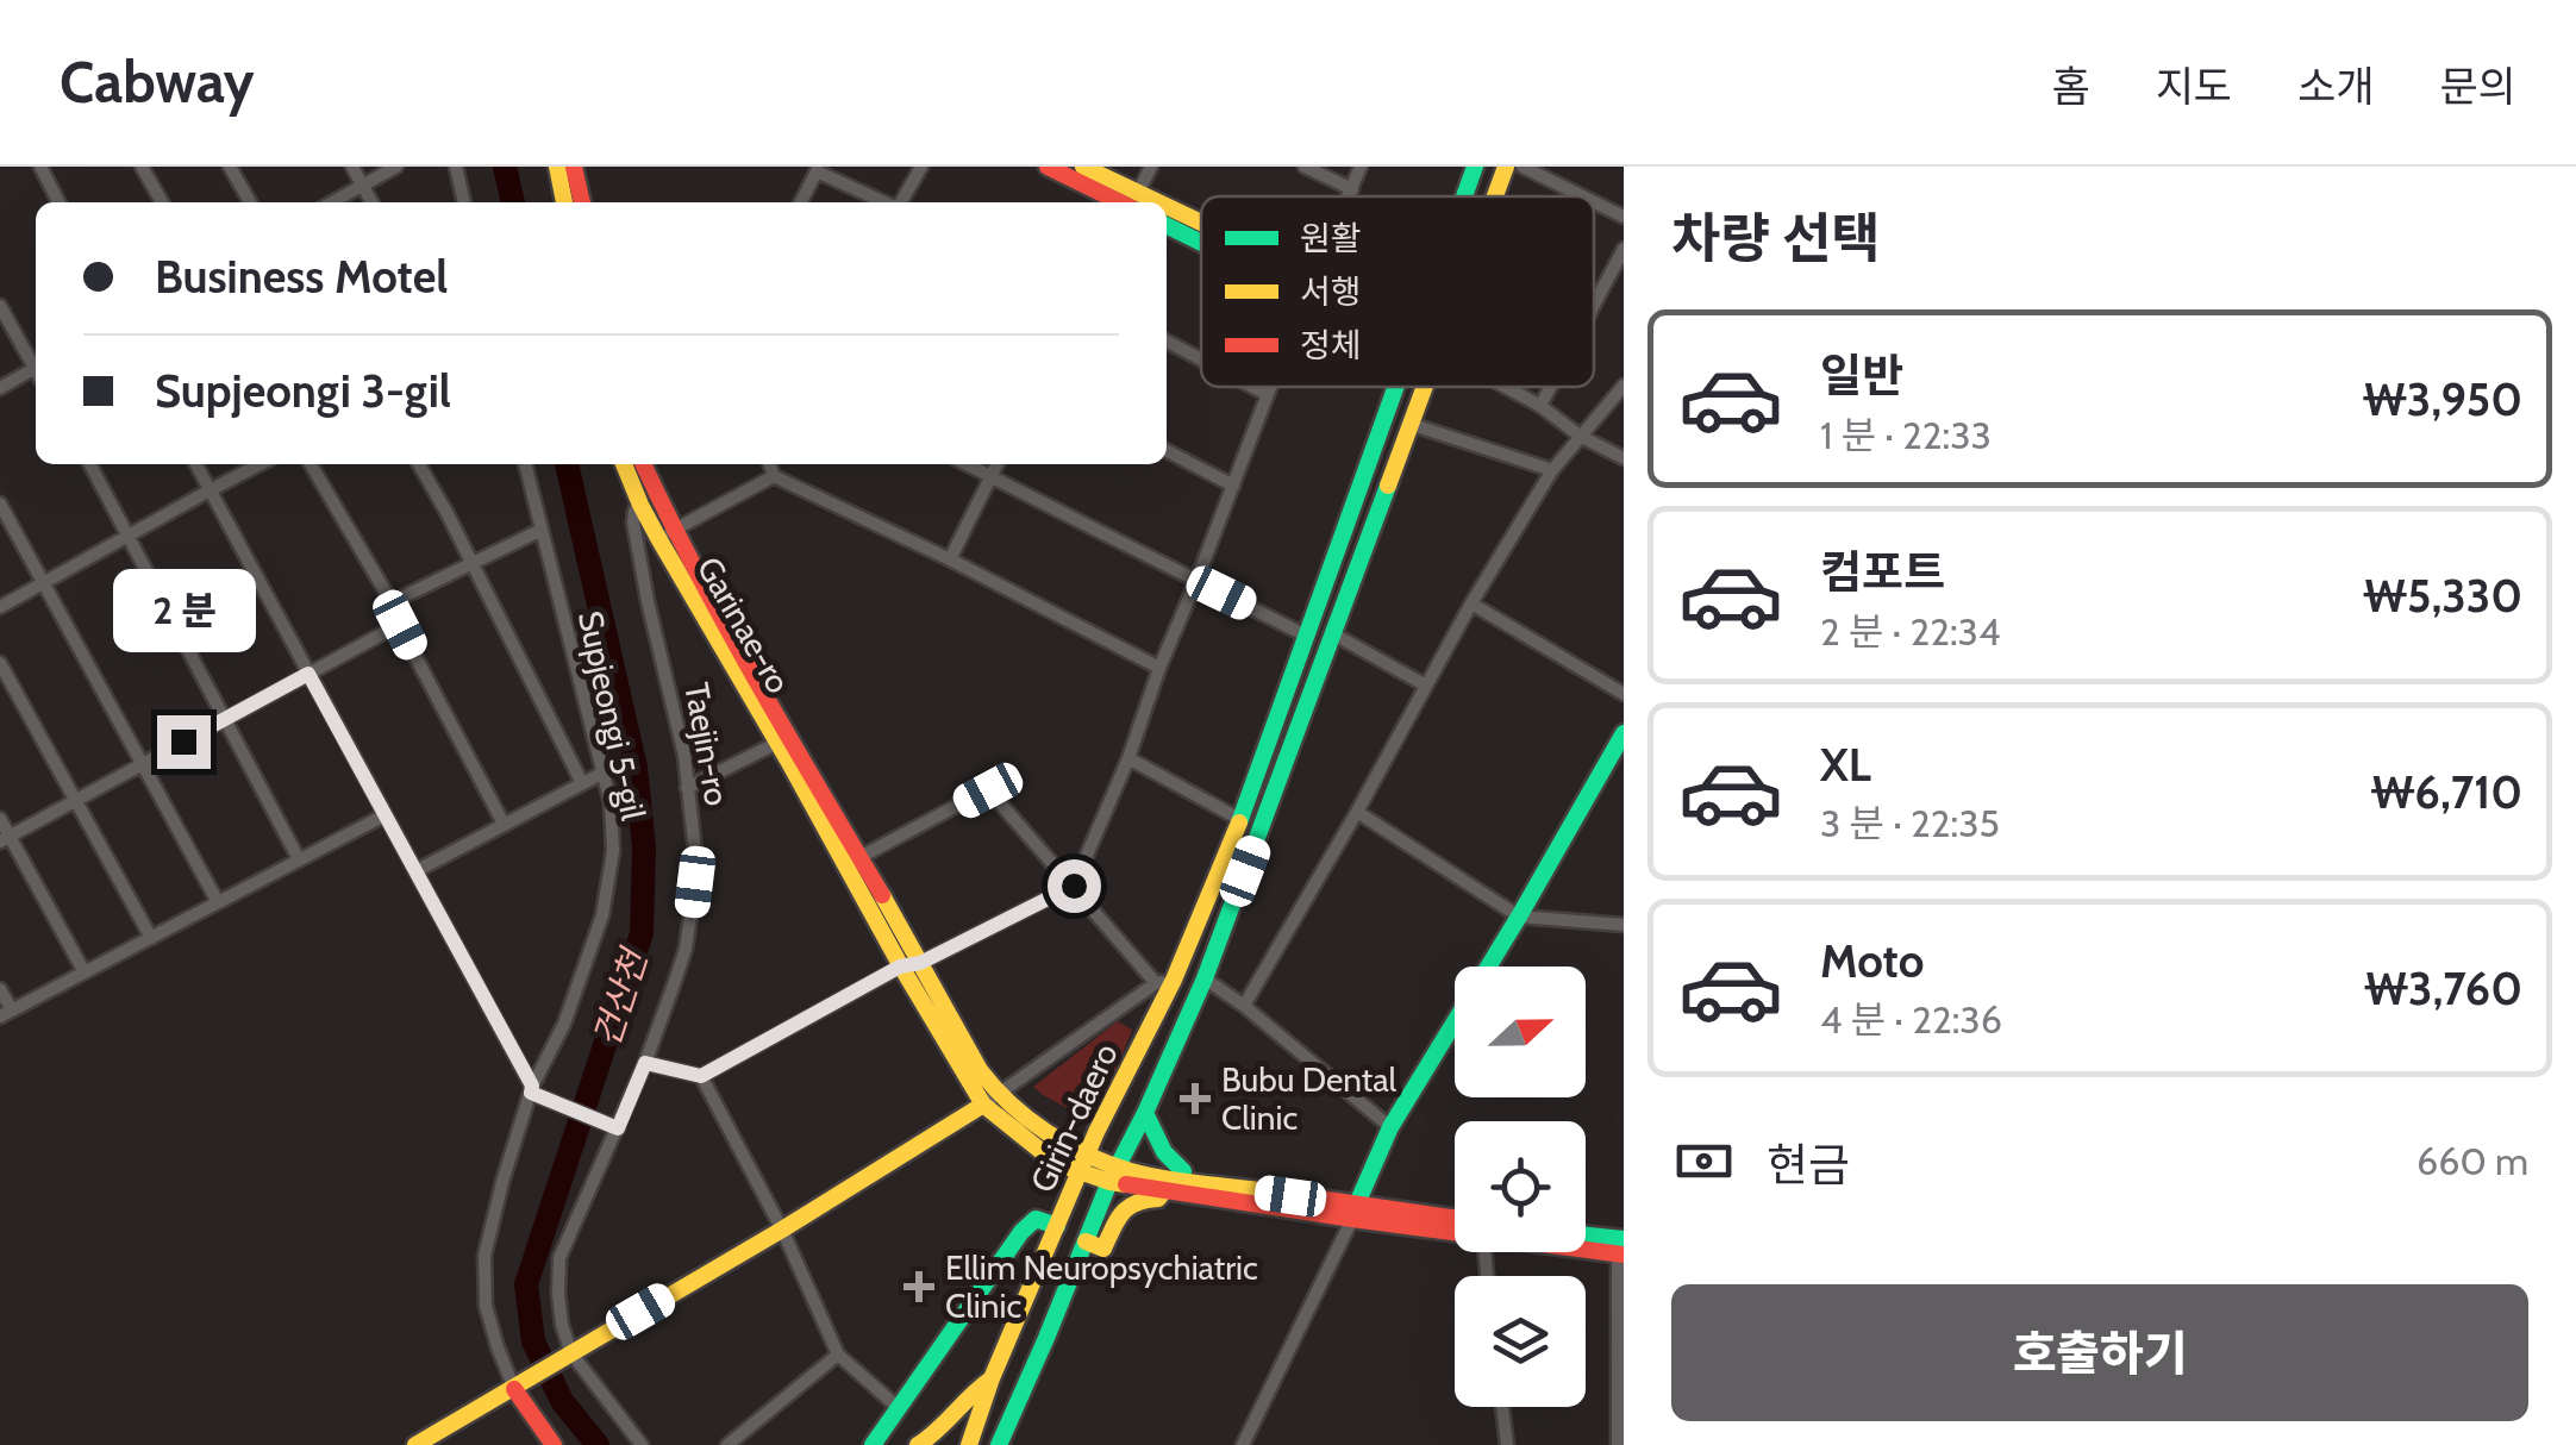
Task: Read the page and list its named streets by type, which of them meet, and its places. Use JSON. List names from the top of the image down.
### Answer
{
  "streets": {
    "street": [
      "Garinae-ro",
      "Supjeongi 5-gil",
      "Taejin-ro",
      "Girin-daero"
    ]
  },
  "crossings": [
    ["Garinae-ro", "Taejin-ro"],
    ["Garinae-ro", "Girin-daero"]
  ],
  "water": ["건산천"],
  "places": {
    "health": ["Bubu Dental Clinic", "Ellim Neuropsychiatric Clinic"]
  },
  "legend": ["원활", "서행", "정체"],
  "north": "right",
  "page": {
    "header": "Cabway",
    "nav": [
      "홈",
      "지도",
      "소개",
      "문의"
    ],
    "heading": "차량 선택",
    "banner": ["Business Motel", "Supjeongi 3-gil"],
    "list": [
      {
        "name": "일반",
        "note": "1 분 · 22:33",
        "value": "₩3,950"
      },
      {
        "name": "컴포트",
        "note": "2 분 · 22:34",
        "value": "₩5,330"
      },
      {
        "name": "XL",
        "note": "3 분 · 22:35",
        "value": "₩6,710"
      },
      {
        "name": "Moto",
        "note": "4 분 · 22:36",
        "value": "₩3,760"
      }
    ],
    "bubble": "2 분",
    "pay": ["현금", "660 m"],
    "buttons": "호출하기"
  }
}
